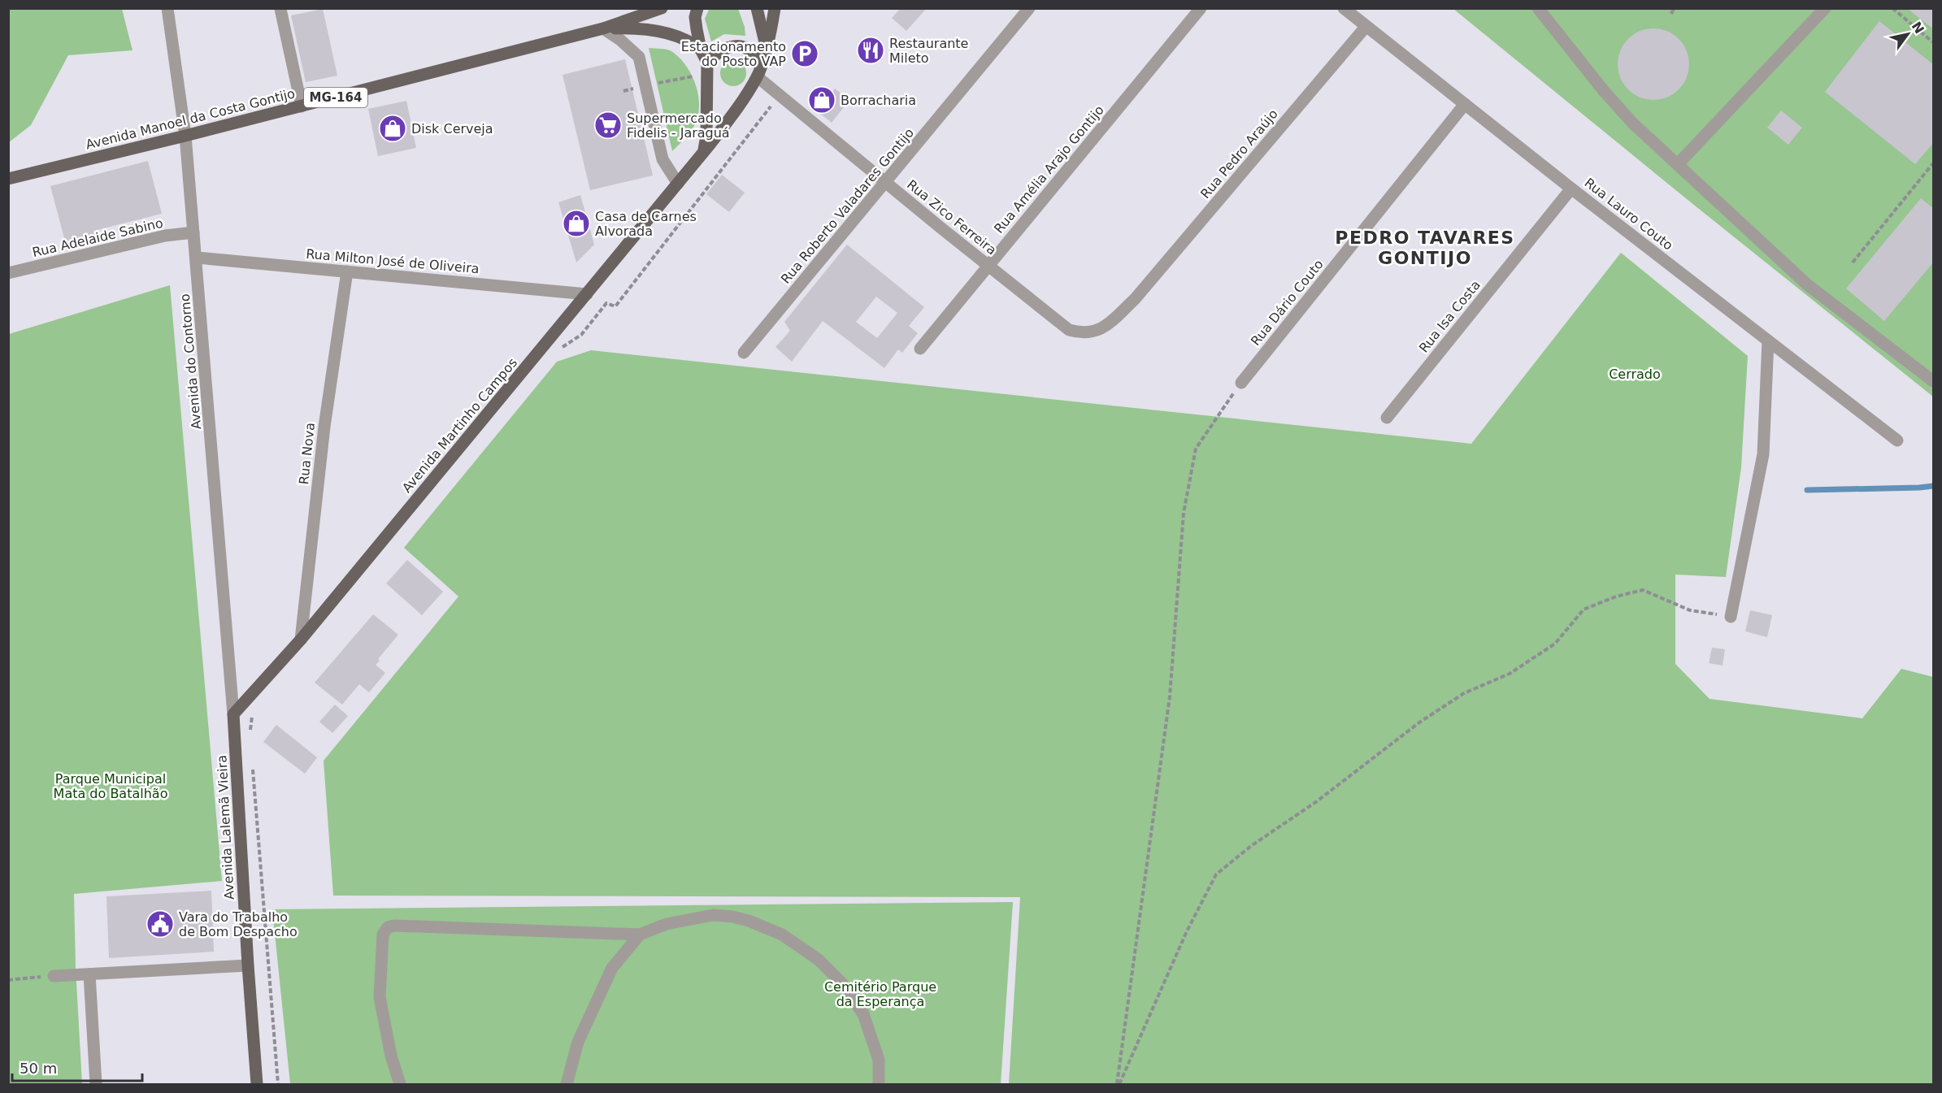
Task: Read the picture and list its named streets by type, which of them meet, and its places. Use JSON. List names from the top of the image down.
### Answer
{
  "streets": {
    "main road": [
      "MG-164",
      "Avenida Manoel da Costa Gontijo",
      "Avenida Martinho Campos",
      "Avenida Lalemã Vieira"
    ],
    "street": [
      "Rua Pedro Araújo",
      "Rua Amélia Arajo Gontijo",
      "Rua Roberto Valadares Gontijo",
      "Rua Lauro Couto",
      "Rua Zico Ferreira",
      "Rua Adelaide Sabino",
      "Rua Milton José de Oliveira",
      "Rua Dário Couto",
      "Rua Isa Costa",
      "Avenida do Contorno",
      "Rua Nova"
    ]
  },
  "crossings": [
    ["Avenida Manoel da Costa Gontijo", "Avenida do Contorno"],
    ["Rua Pedro Araújo", "Rua Lauro Couto"],
    ["Rua Pedro Araújo", "Rua Zico Ferreira"],
    ["Rua Amélia Arajo Gontijo", "Rua Zico Ferreira"],
    ["Rua Roberto Valadares Gontijo", "Rua Zico Ferreira"],
    ["Rua Lauro Couto", "Rua Dário Couto"],
    ["Rua Lauro Couto", "Rua Isa Costa"],
    ["Rua Zico Ferreira", "Avenida Martinho Campos"],
    ["Rua Adelaide Sabino", "Avenida do Contorno"],
    ["Rua Milton José de Oliveira", "Avenida do Contorno"],
    ["Rua Milton José de Oliveira", "Avenida Martinho Campos"],
    ["Rua Milton José de Oliveira", "Rua Nova"],
    ["Avenida do Contorno", "Avenida Martinho Campos"],
    ["Avenida do Contorno", "Avenida Lalemã Vieira"],
    ["Avenida Martinho Campos", "Rua Nova"],
    ["Avenida Martinho Campos", "Avenida Lalemã Vieira"]
  ],
  "districts": ["PEDRO TAVARES GONTIJO"],
  "parks": ["Cerrado", "Parque Municipal Mata do Batalhão", "Cemitério Parque da Esperança"],
  "places": {
    "restaurant": ["Restaurante Mileto"],
    "parking": ["Estacionamento do Posto VAP"],
    "shop": ["Borracharia", "Disk Cerveja", "Casa de Carnes Alvorada"],
    "supermarket": ["Supermercado Fidelis - Jaraguá"],
    "public building": ["Vara do Trabalho de Bom Despacho"]
  },
  "scale_bar": "50 m",
  "north": "top right"
}
